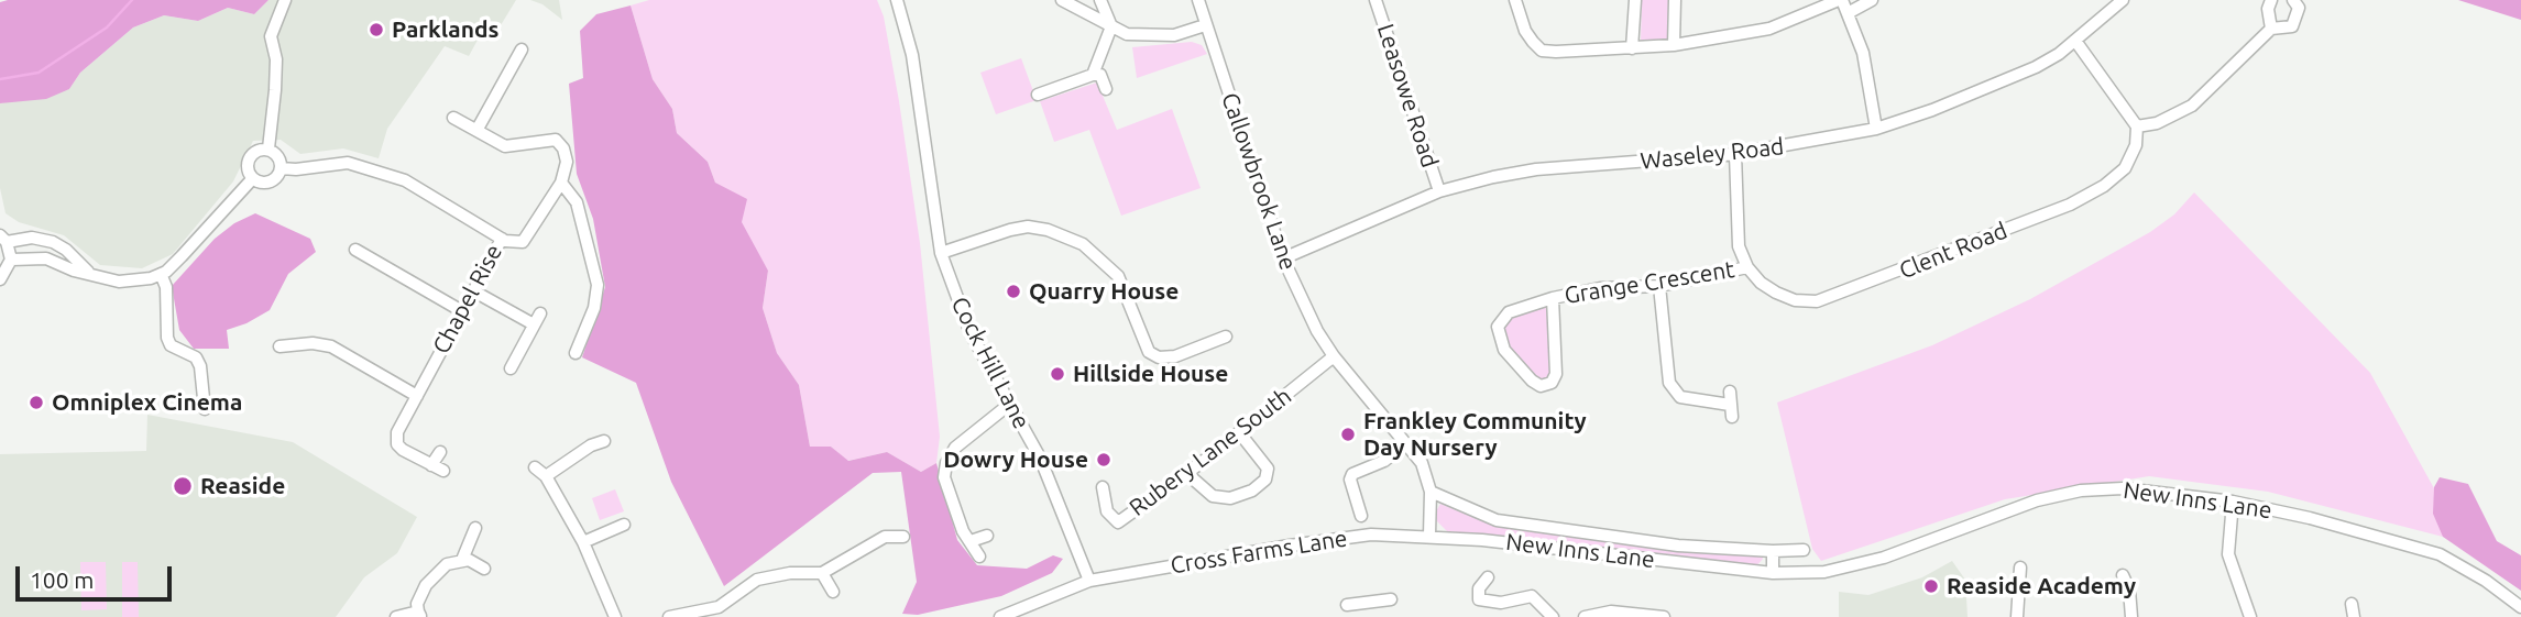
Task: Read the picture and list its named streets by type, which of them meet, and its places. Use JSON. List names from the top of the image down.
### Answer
{
  "streets": {
    "street": [
      "Leasowe Road",
      "Waseley Road",
      "Callowbrook Lane",
      "Clent Road",
      "Grange Crescent",
      "Chapel Rise",
      "Cock Hill Lane",
      "Rubery Lane South",
      "New Inns Lane",
      "Cross Farms Lane"
    ]
  },
  "crossings": [
    ["Leasowe Road", "Waseley Road"],
    ["Waseley Road", "Callowbrook Lane"],
    ["Callowbrook Lane", "Rubery Lane South"],
    ["Clent Road", "Grange Crescent"],
    ["Cock Hill Lane", "Cross Farms Lane"],
    ["New Inns Lane", "Cross Farms Lane"]
  ],
  "places": [
    "Parklands",
    "Quarry House",
    "Hillside House",
    "Omniplex Cinema",
    "Frankley Community Day Nursery",
    "Dowry House",
    "Reaside",
    "Reaside Academy"
  ],
  "scale_bar": "100 m"
}
